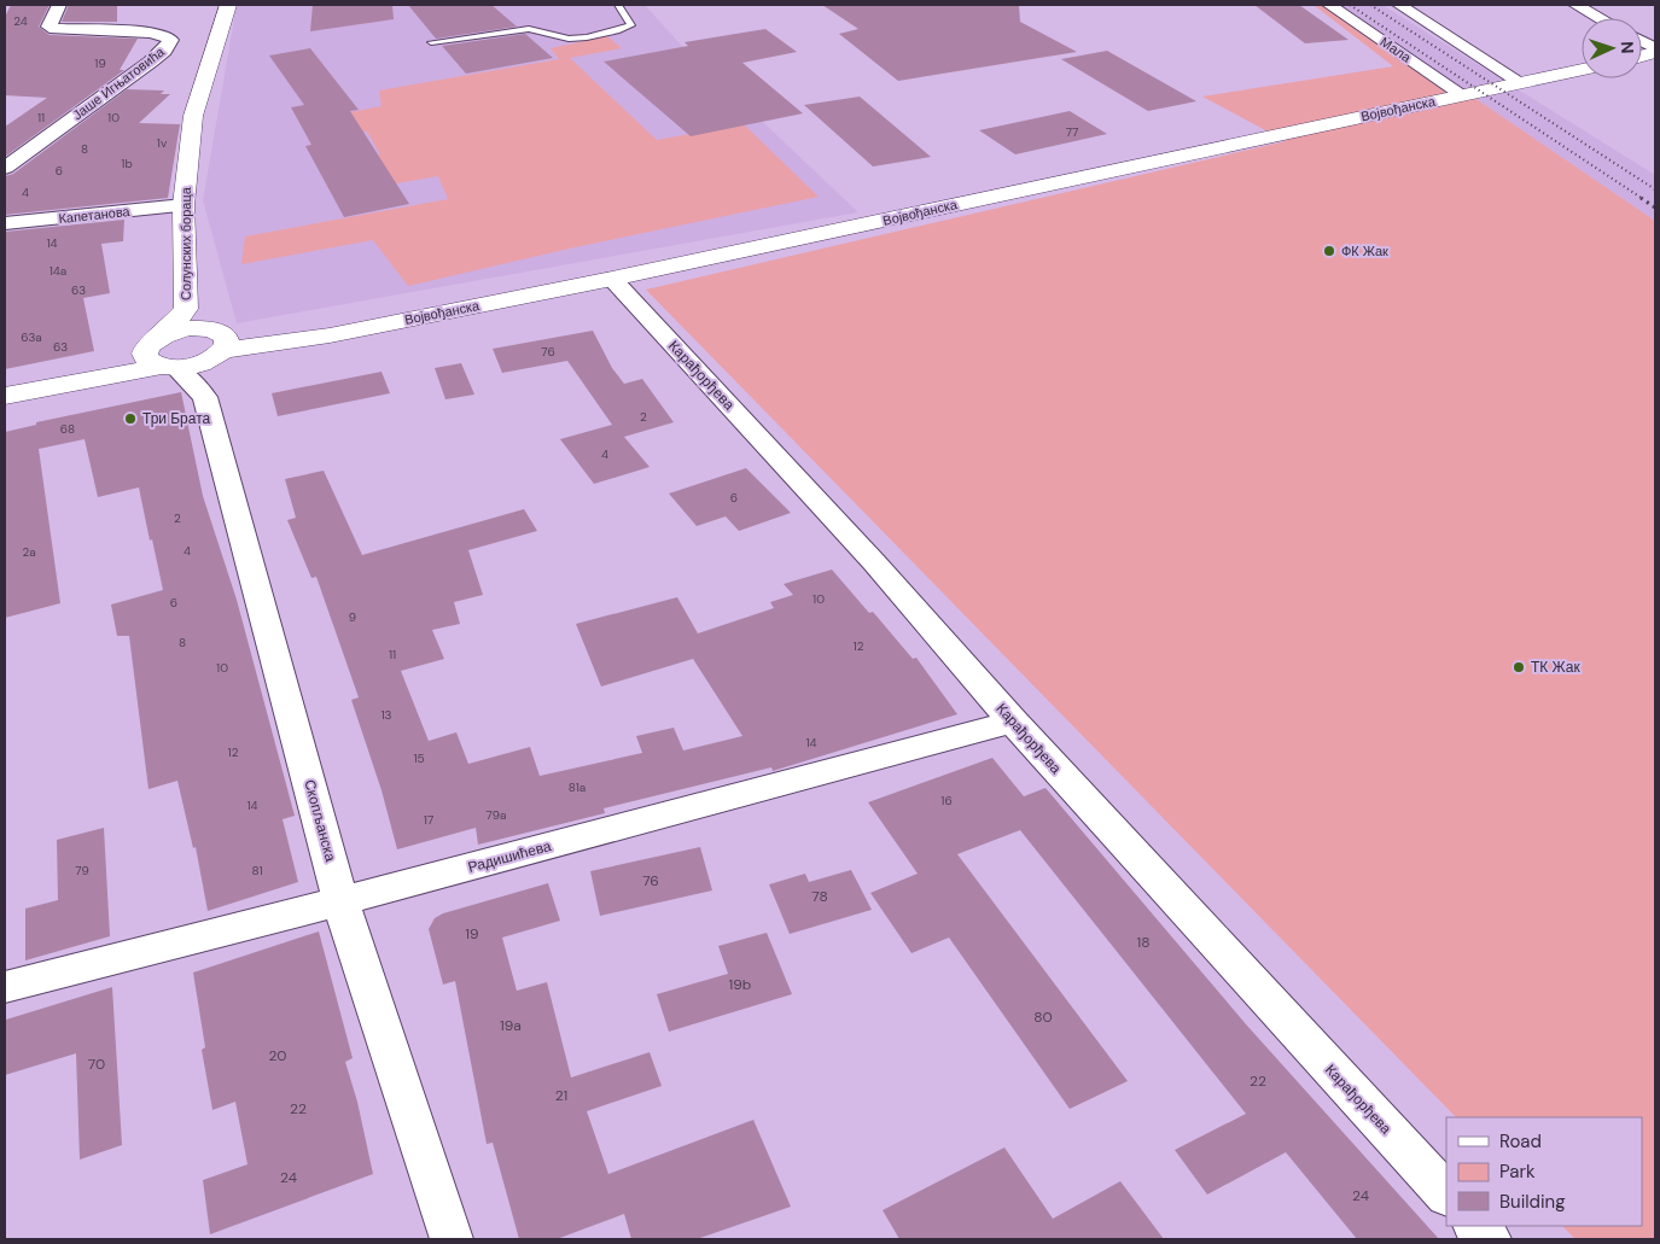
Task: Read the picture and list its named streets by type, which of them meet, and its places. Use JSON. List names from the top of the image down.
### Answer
{
  "streets": {
    "street": [
      "Мала",
      "Јаше Игњатовића",
      "Војвођанска",
      "Капетанова",
      "Солунских бораца",
      "Карађорђева",
      "Скопљанска",
      "Радишићева"
    ]
  },
  "crossings": [
    ["Мала", "Војвођанска"],
    ["Војвођанска", "Солунских бораца"],
    ["Војвођанска", "Карађорђева"],
    ["Војвођанска", "Скопљанска"],
    ["Капетанова", "Солунских бораца"],
    ["Солунских бораца", "Скопљанска"],
    ["Карађорђева", "Радишићева"],
    ["Скопљанска", "Радишићева"]
  ],
  "places": ["ФК Жак", "Три Брата", "ТК Жак"],
  "house_numbers": [
    "24",
    "19",
    "11",
    "10",
    "77",
    "1v",
    "8",
    "1b",
    "6",
    "4",
    "14",
    "14a",
    "63",
    "63a",
    "63",
    "76",
    "2",
    "68",
    "4",
    "6",
    "2",
    "4",
    "2a",
    "10",
    "6",
    "9",
    "8",
    "12",
    "11",
    "10",
    "13",
    "14",
    "12",
    "15",
    "81a",
    "16",
    "14",
    "79a",
    "17",
    "79",
    "81",
    "76",
    "78",
    "19",
    "18",
    "19b",
    "80",
    "19a",
    "20",
    "70",
    "22",
    "21",
    "22",
    "24",
    "24"
  ],
  "legend": ["Road", "Park", "Building"],
  "north": "right"
}
